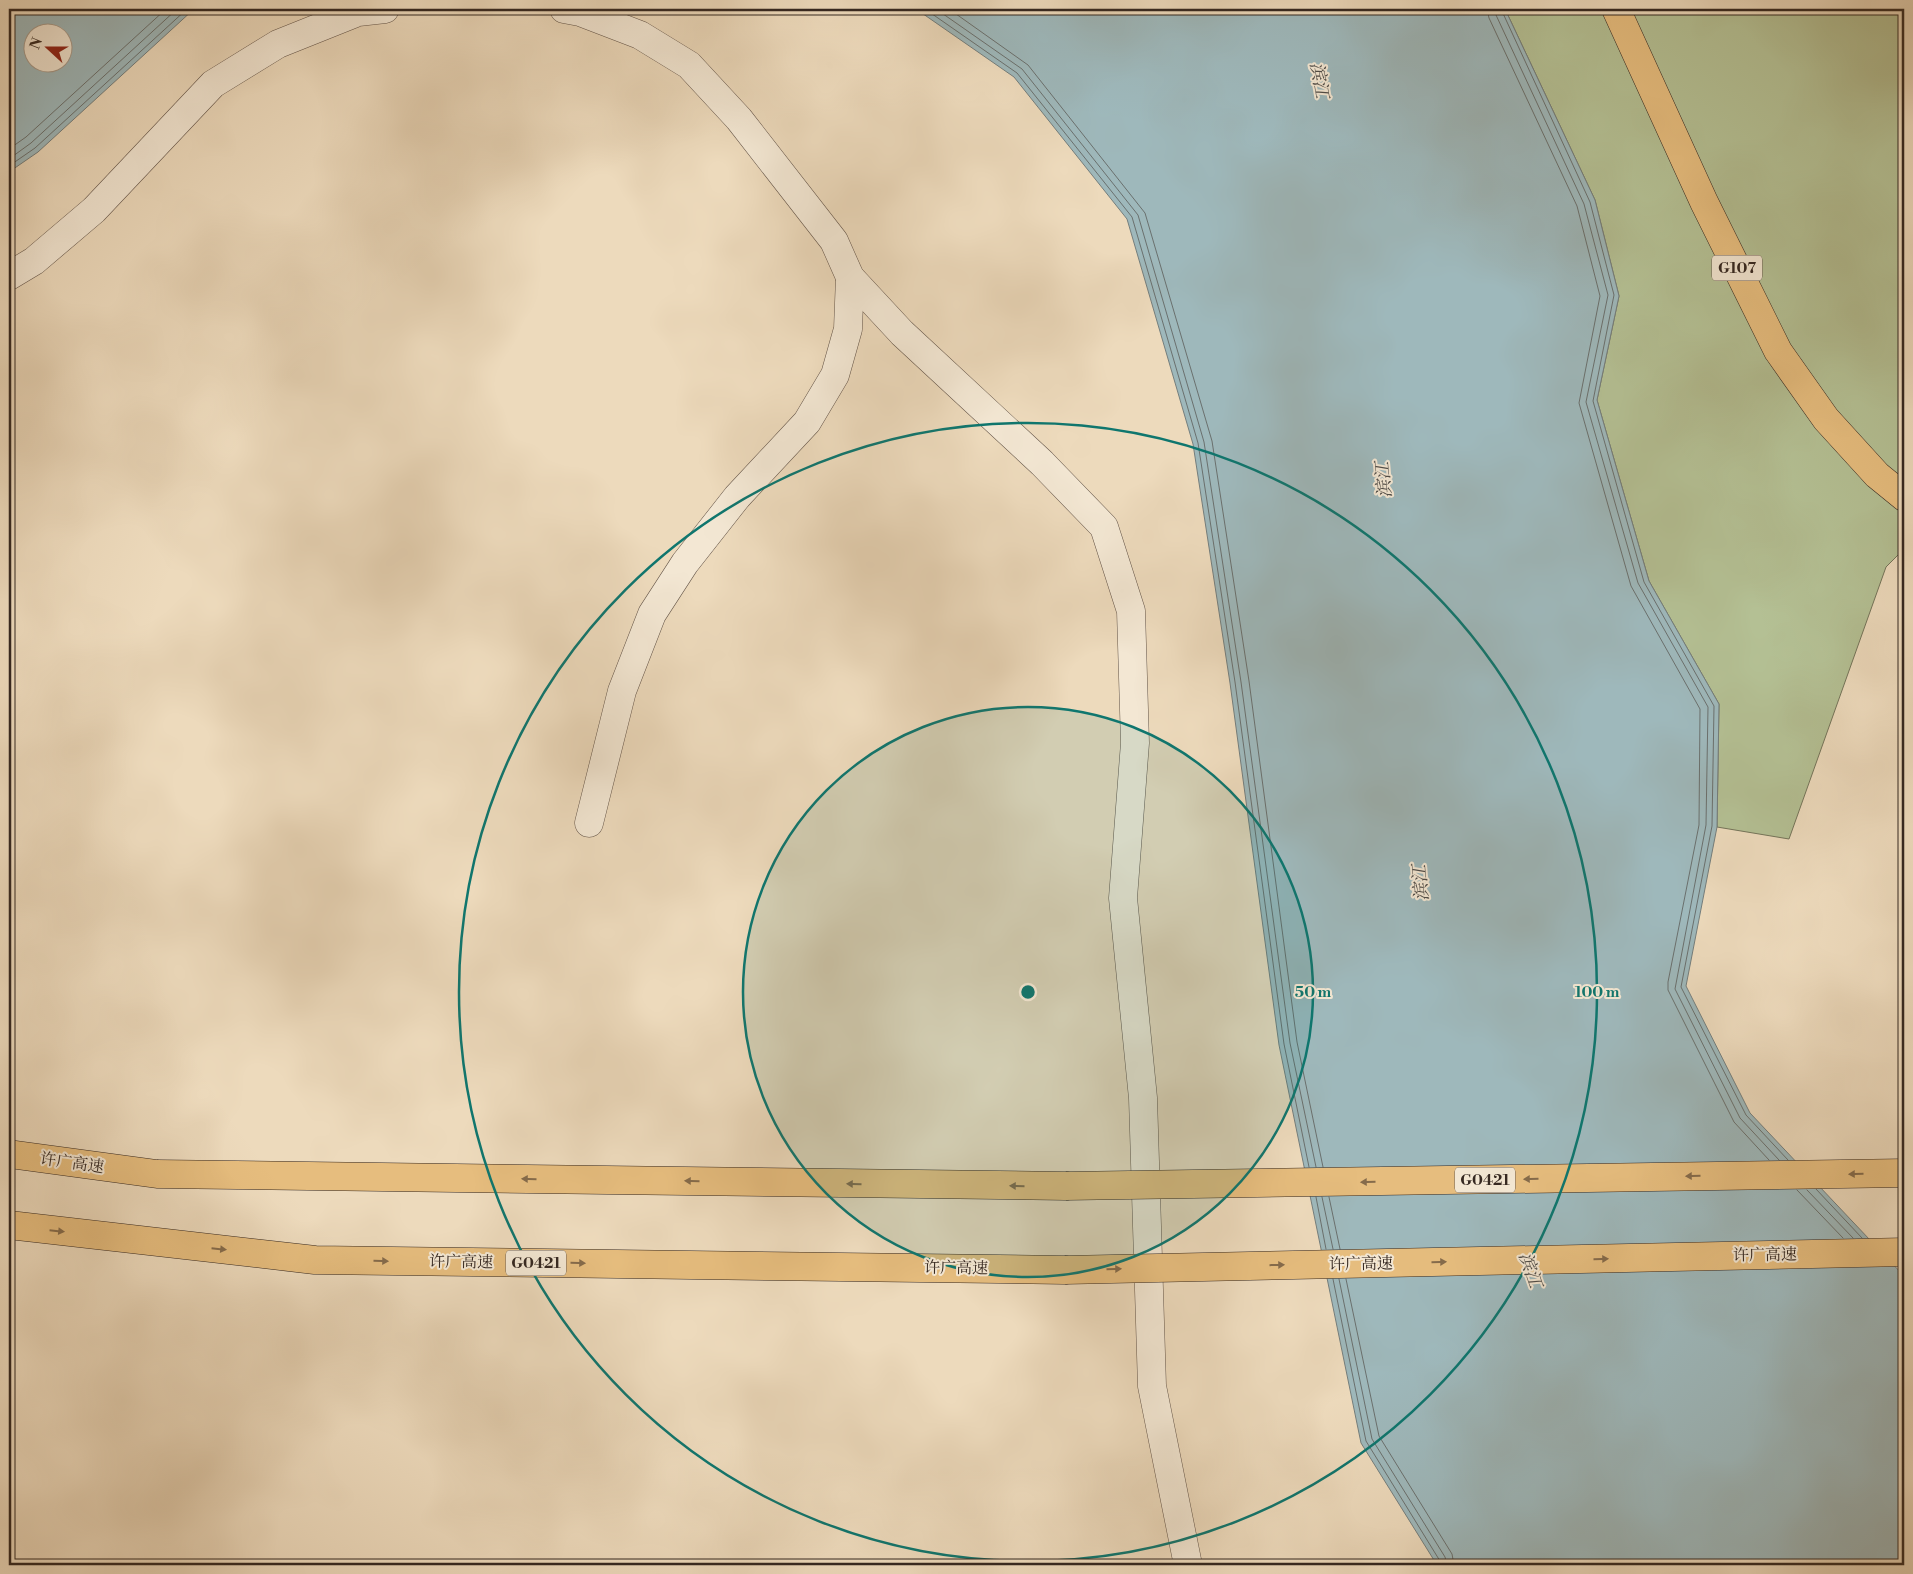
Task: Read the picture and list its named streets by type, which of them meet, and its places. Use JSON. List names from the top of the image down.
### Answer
{
  "streets": {
    "highway": ["G107", "许广高速", "G0421"]
  },
  "water": ["滨江"],
  "north": "left",
  "rings": ["50 m", "100 m"]
}
